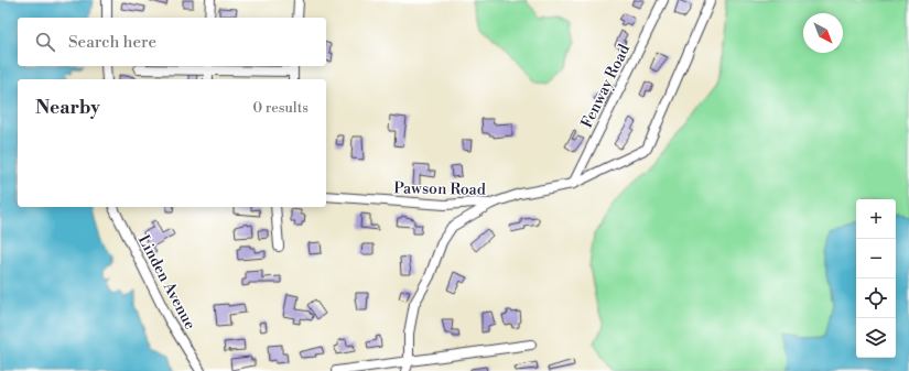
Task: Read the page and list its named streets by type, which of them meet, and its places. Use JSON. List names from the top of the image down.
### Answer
{
  "streets": {
    "street": ["Fenway Road", "Pawson Road", "Linden Avenue"]
  },
  "crossings": [
    ["Fenway Road", "Pawson Road"]
  ],
  "north": "bottom right",
  "page": {
    "search": "Search here",
    "heading": ["Nearby", "0 results"],
    "map_buttons": ["+", "−"]
  }
}
